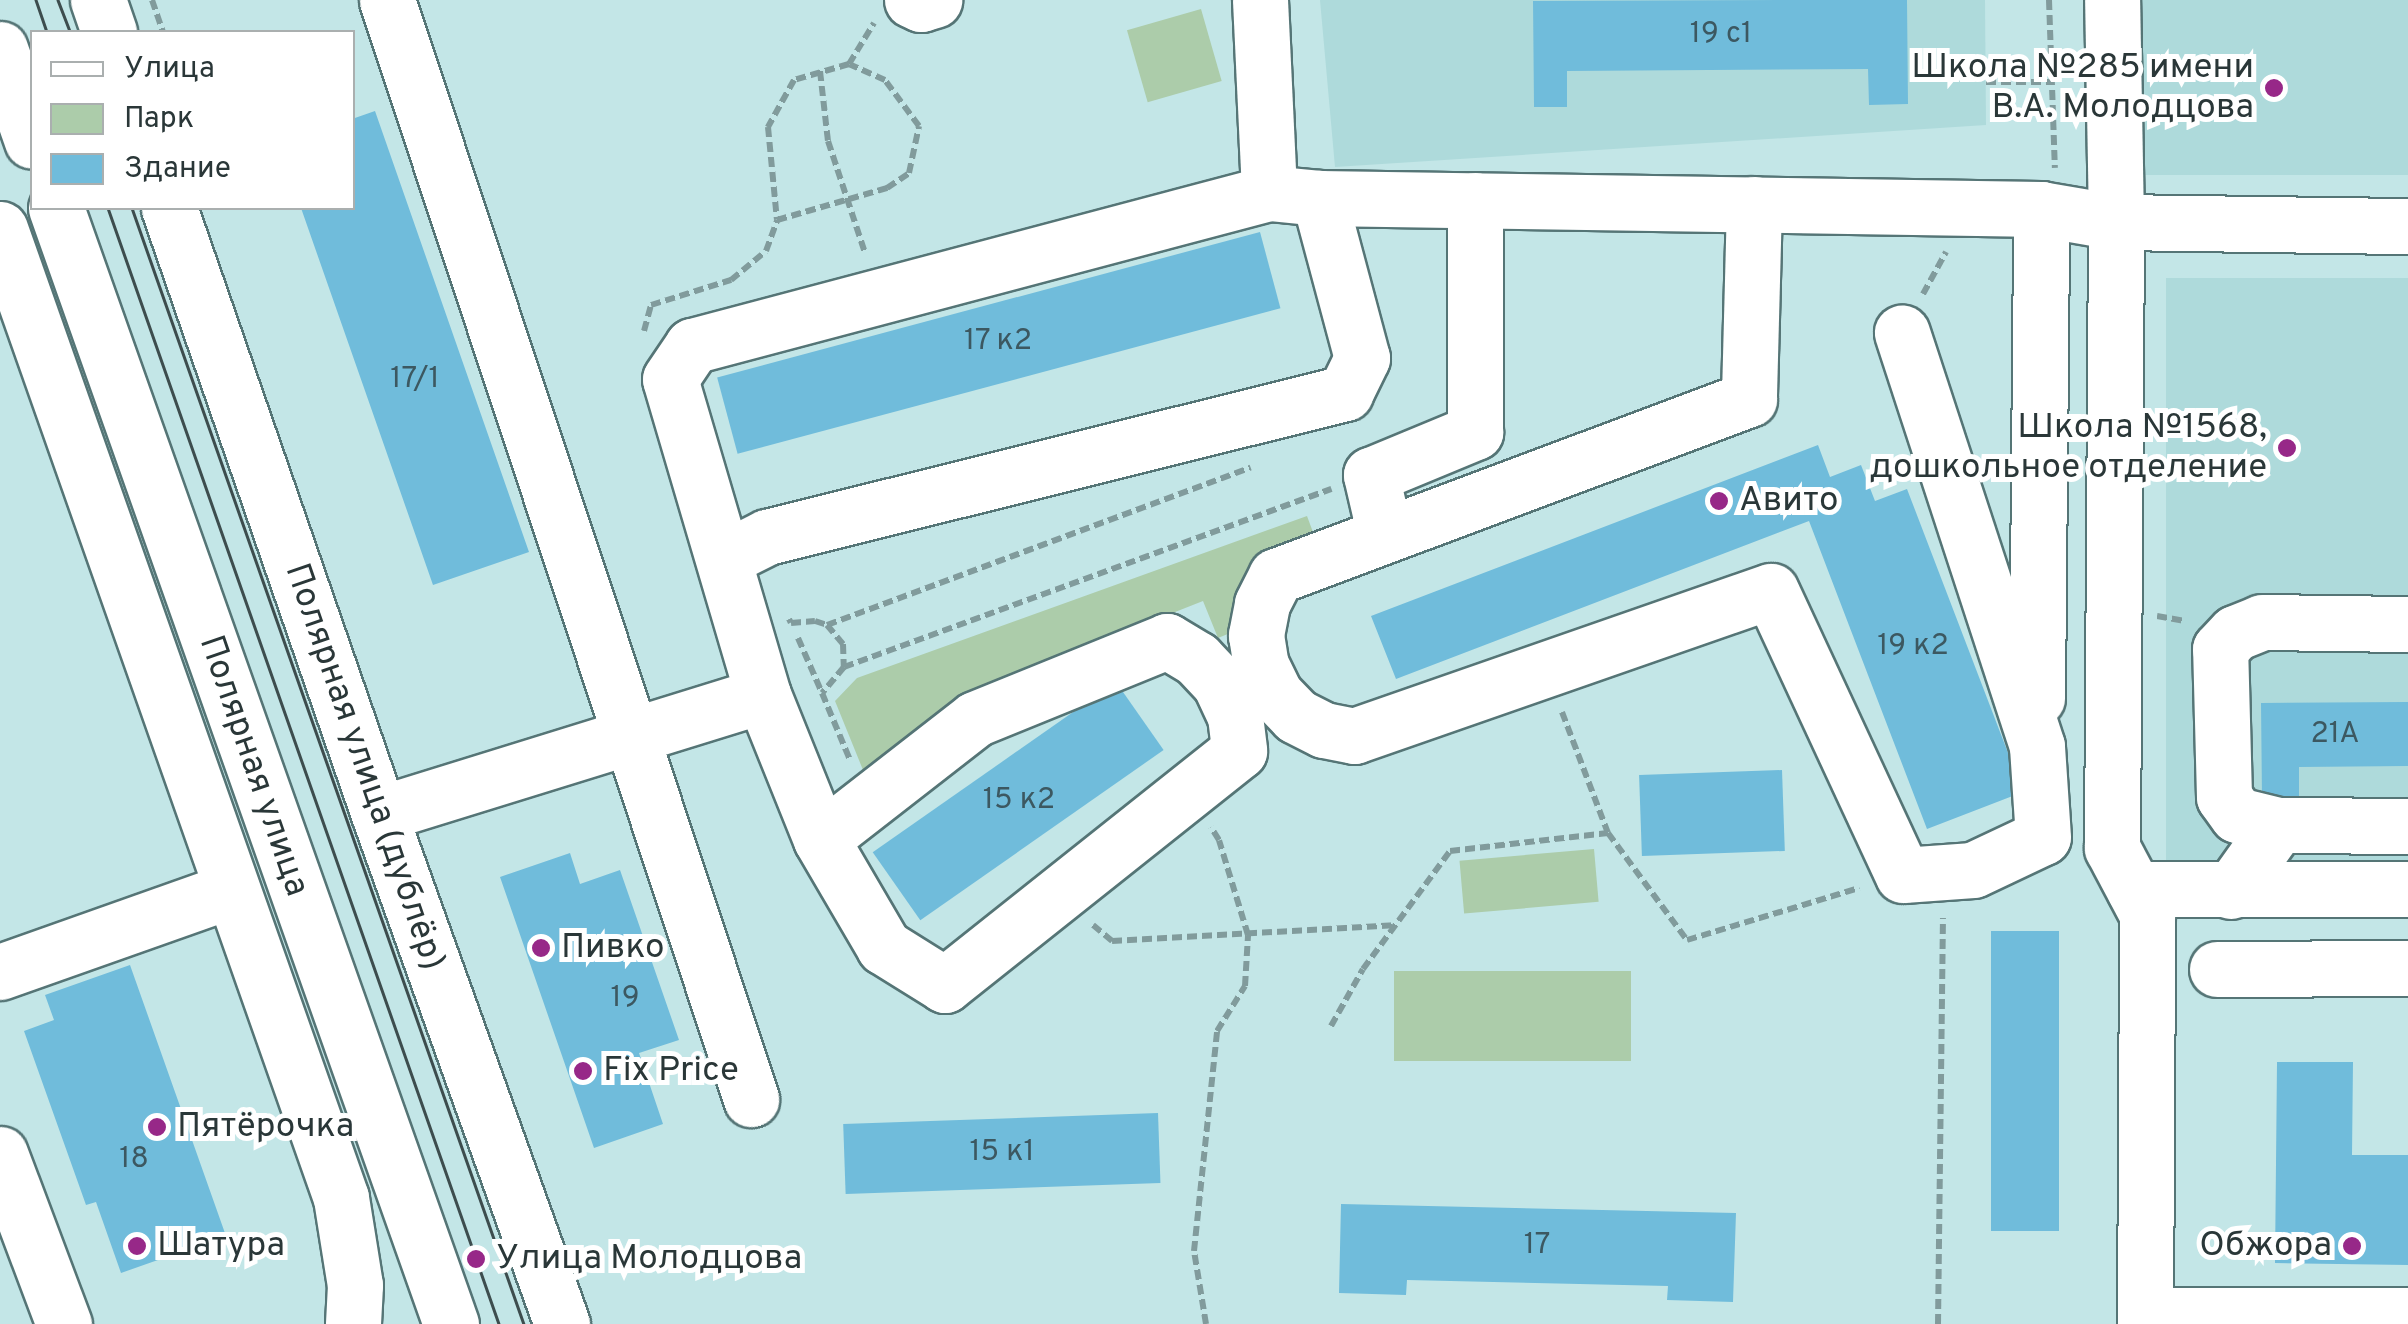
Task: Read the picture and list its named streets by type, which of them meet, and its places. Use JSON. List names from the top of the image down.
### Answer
{
  "streets": {
    "main road": ["Полярная улица", "Полярная улица (дублёр)"]
  },
  "places": [
    "Школа №285 имени В.А. Молодцова",
    "Школа №1568, дошкольное отделение",
    "Авито",
    "Пивко",
    "Fix Price",
    "Пятёрочка",
    "Шатура",
    "Обжора",
    "Улица Молодцова"
  ],
  "house_numbers": [
    "19 с1",
    "17 к2",
    "17/1",
    "19 к2",
    "21А",
    "15 к2",
    "19",
    "15 к1",
    "18",
    "17"
  ],
  "legend": ["Улица", "Парк", "Здание"]
}
